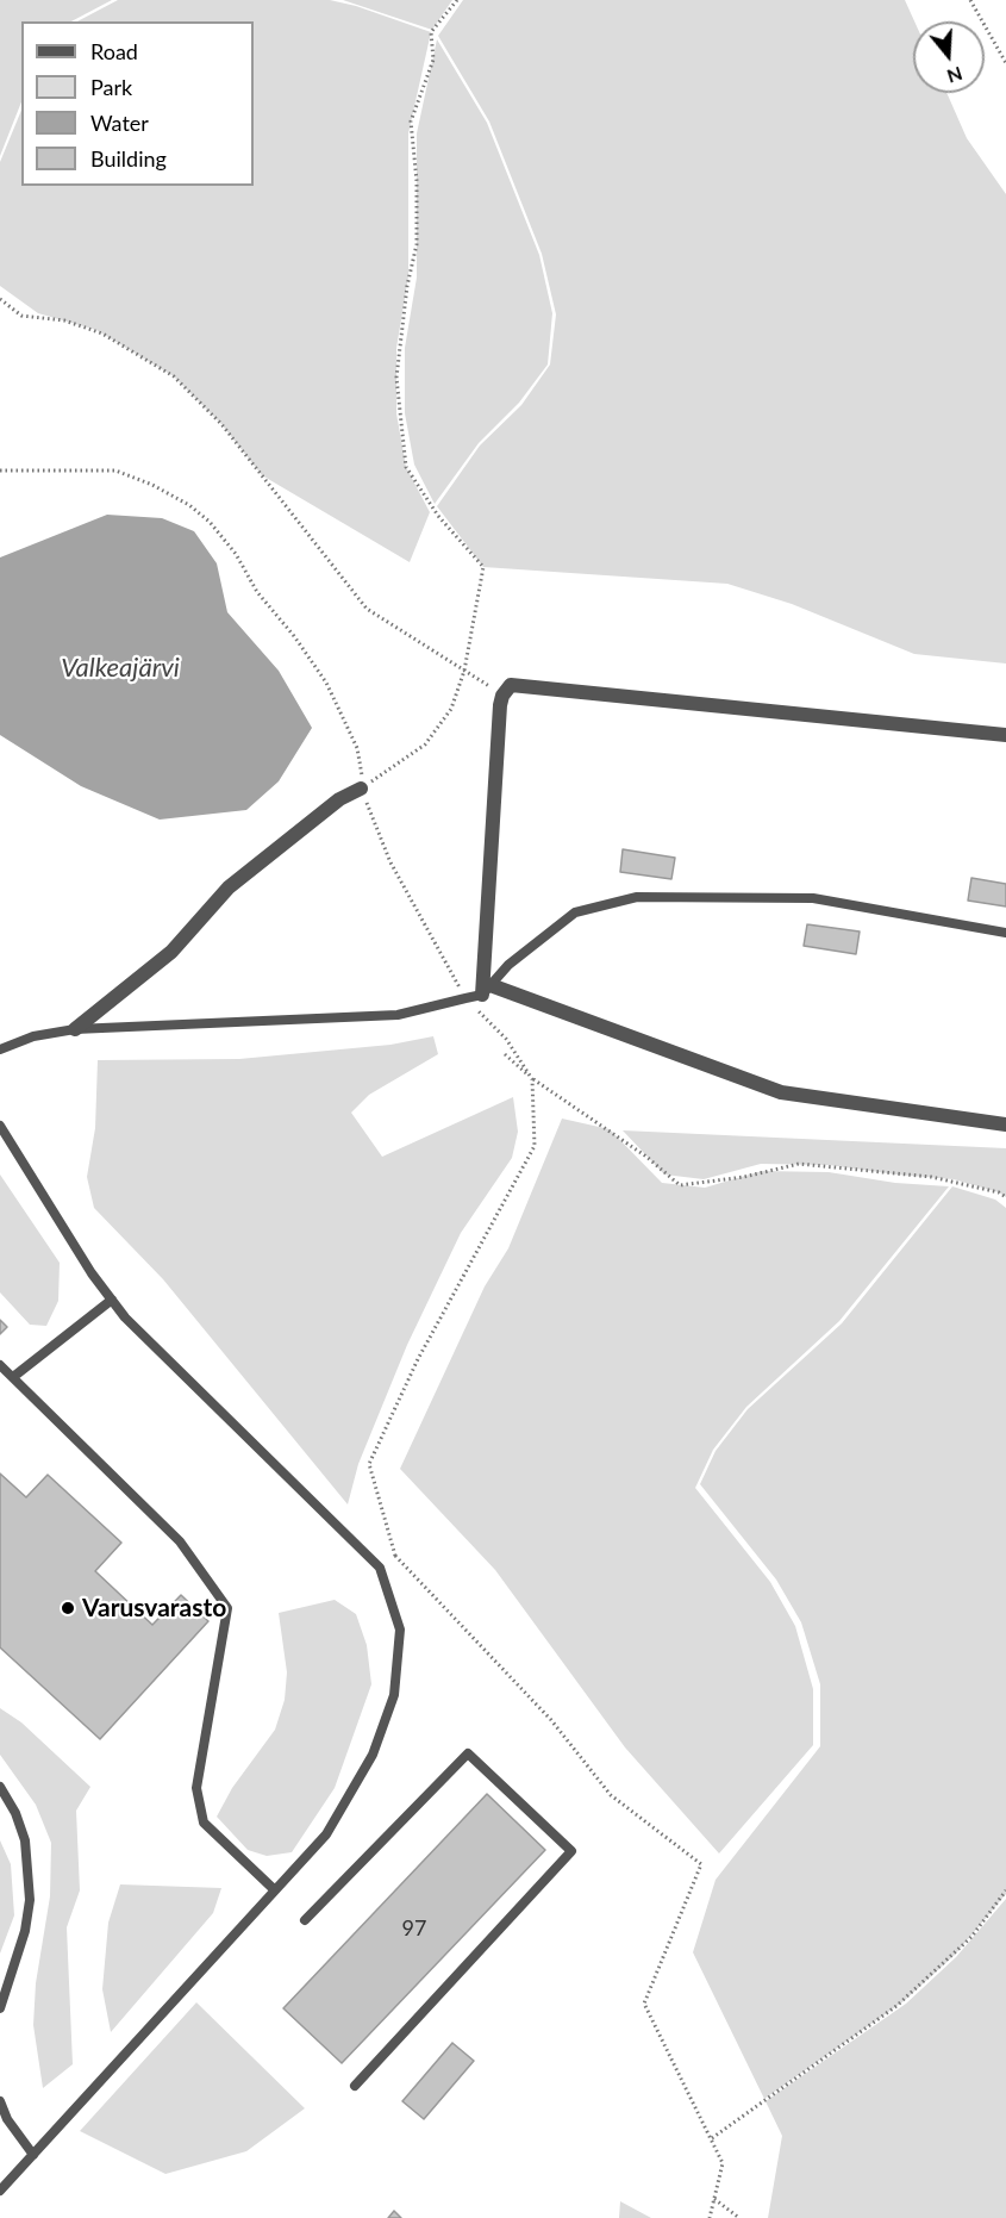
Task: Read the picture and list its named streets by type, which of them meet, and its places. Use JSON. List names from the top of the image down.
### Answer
{
  "water": ["Valkeajärvi"],
  "places": ["Varusvarasto"],
  "house_numbers": ["97"],
  "legend": [
    "Road",
    "Park",
    "Water",
    "Building"
  ],
  "north": "bottom"
}
